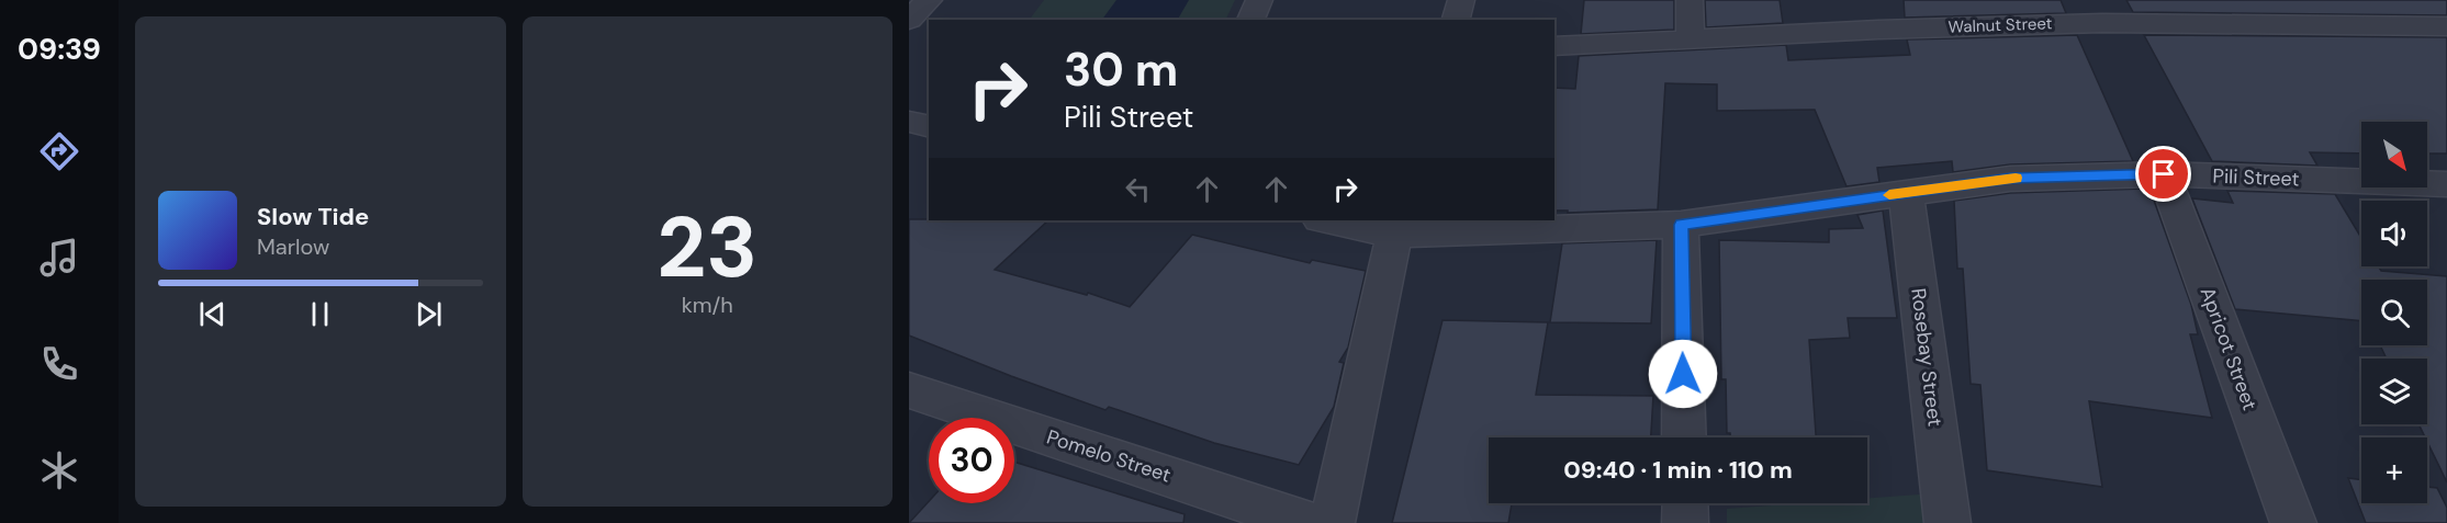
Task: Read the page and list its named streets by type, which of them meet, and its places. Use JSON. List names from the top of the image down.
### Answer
{
  "streets": {
    "street": [
      "Walnut Street",
      "Pili Street",
      "Apricot Street",
      "Rosebay Street",
      "Pomelo Street"
    ]
  },
  "crossings": [
    ["Pili Street", "Apricot Street"],
    ["Pili Street", "Rosebay Street"]
  ],
  "north": "bottom right",
  "page": {
    "tabs": "09:39",
    "tile": ["23", "km/h"],
    "turn": ["30 m", "Pili Street"],
    "map_buttons": "+",
    "song": ["Slow Tide", "Marlow"],
    "limit": "30",
    "trip": "09:40 · 1 min · 110 m"
  }
}
